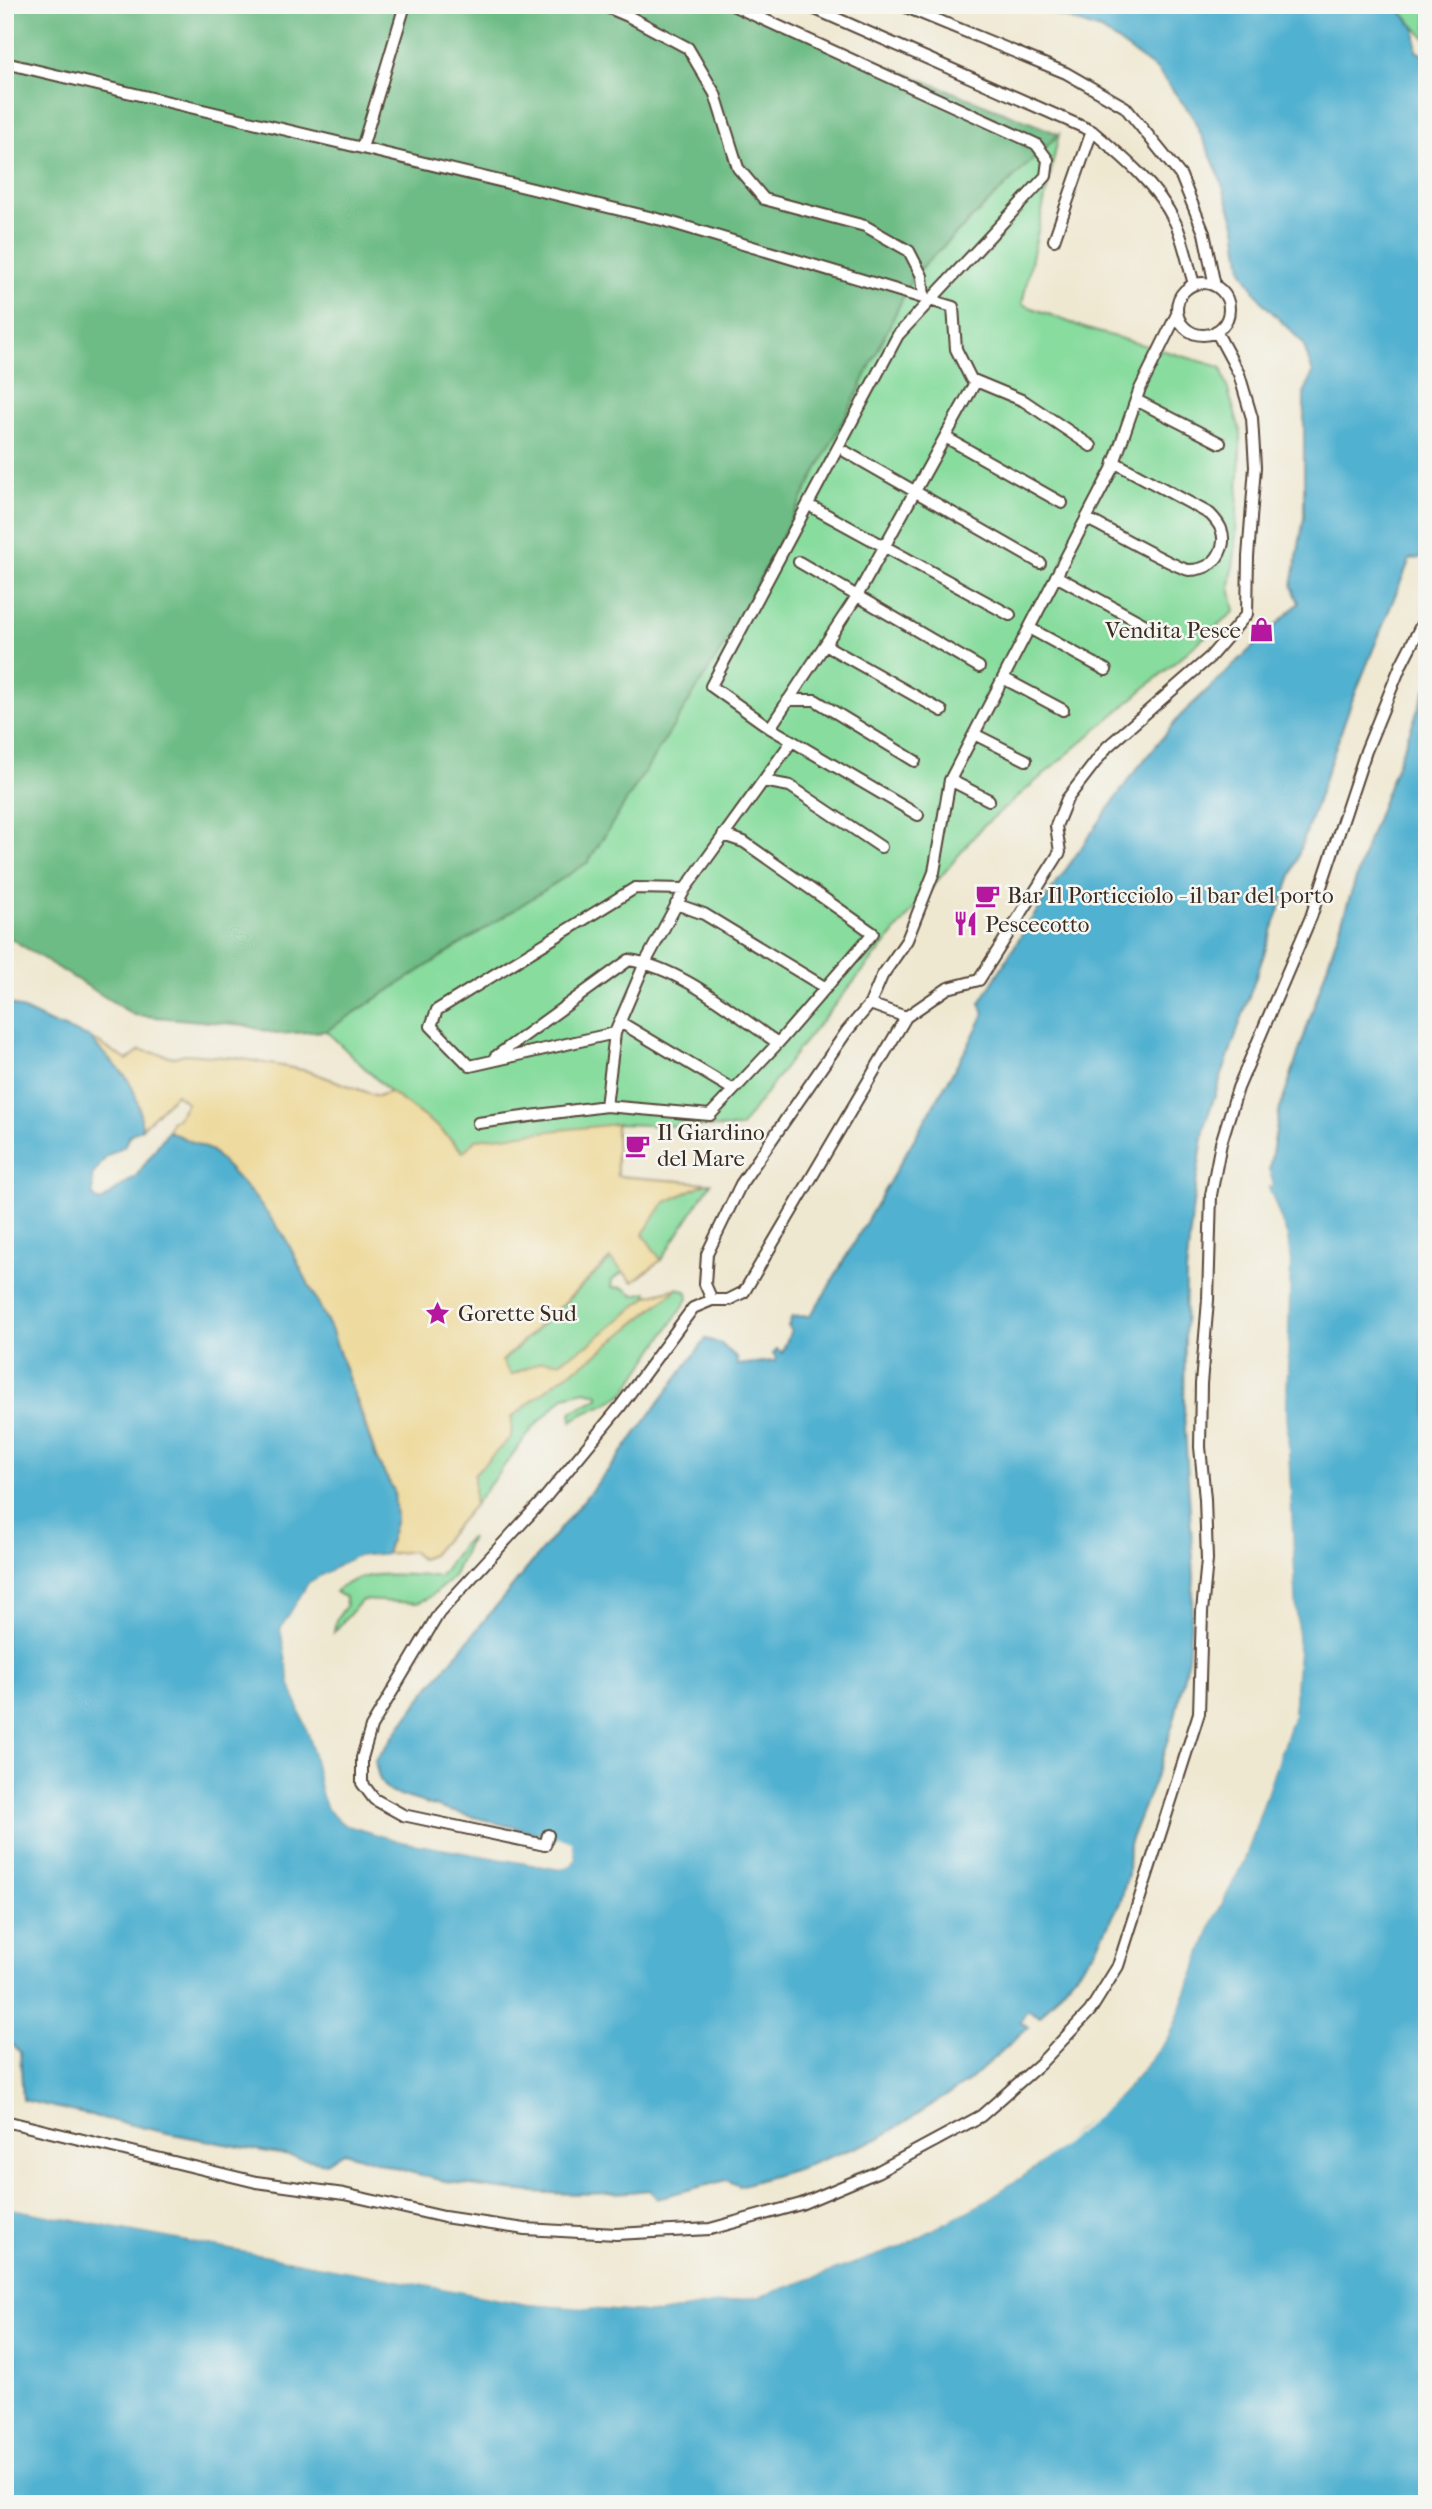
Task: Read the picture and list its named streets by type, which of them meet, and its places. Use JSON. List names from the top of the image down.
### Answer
{
  "places": {
    "shop": ["Vendita Pesce"],
    "cafe": ["Bar Il Porticciolo - il bar del porto", "Il Giardino del Mare"],
    "restaurant": ["Pescecotto"],
    "place": ["Gorette Sud"]
  }
}
